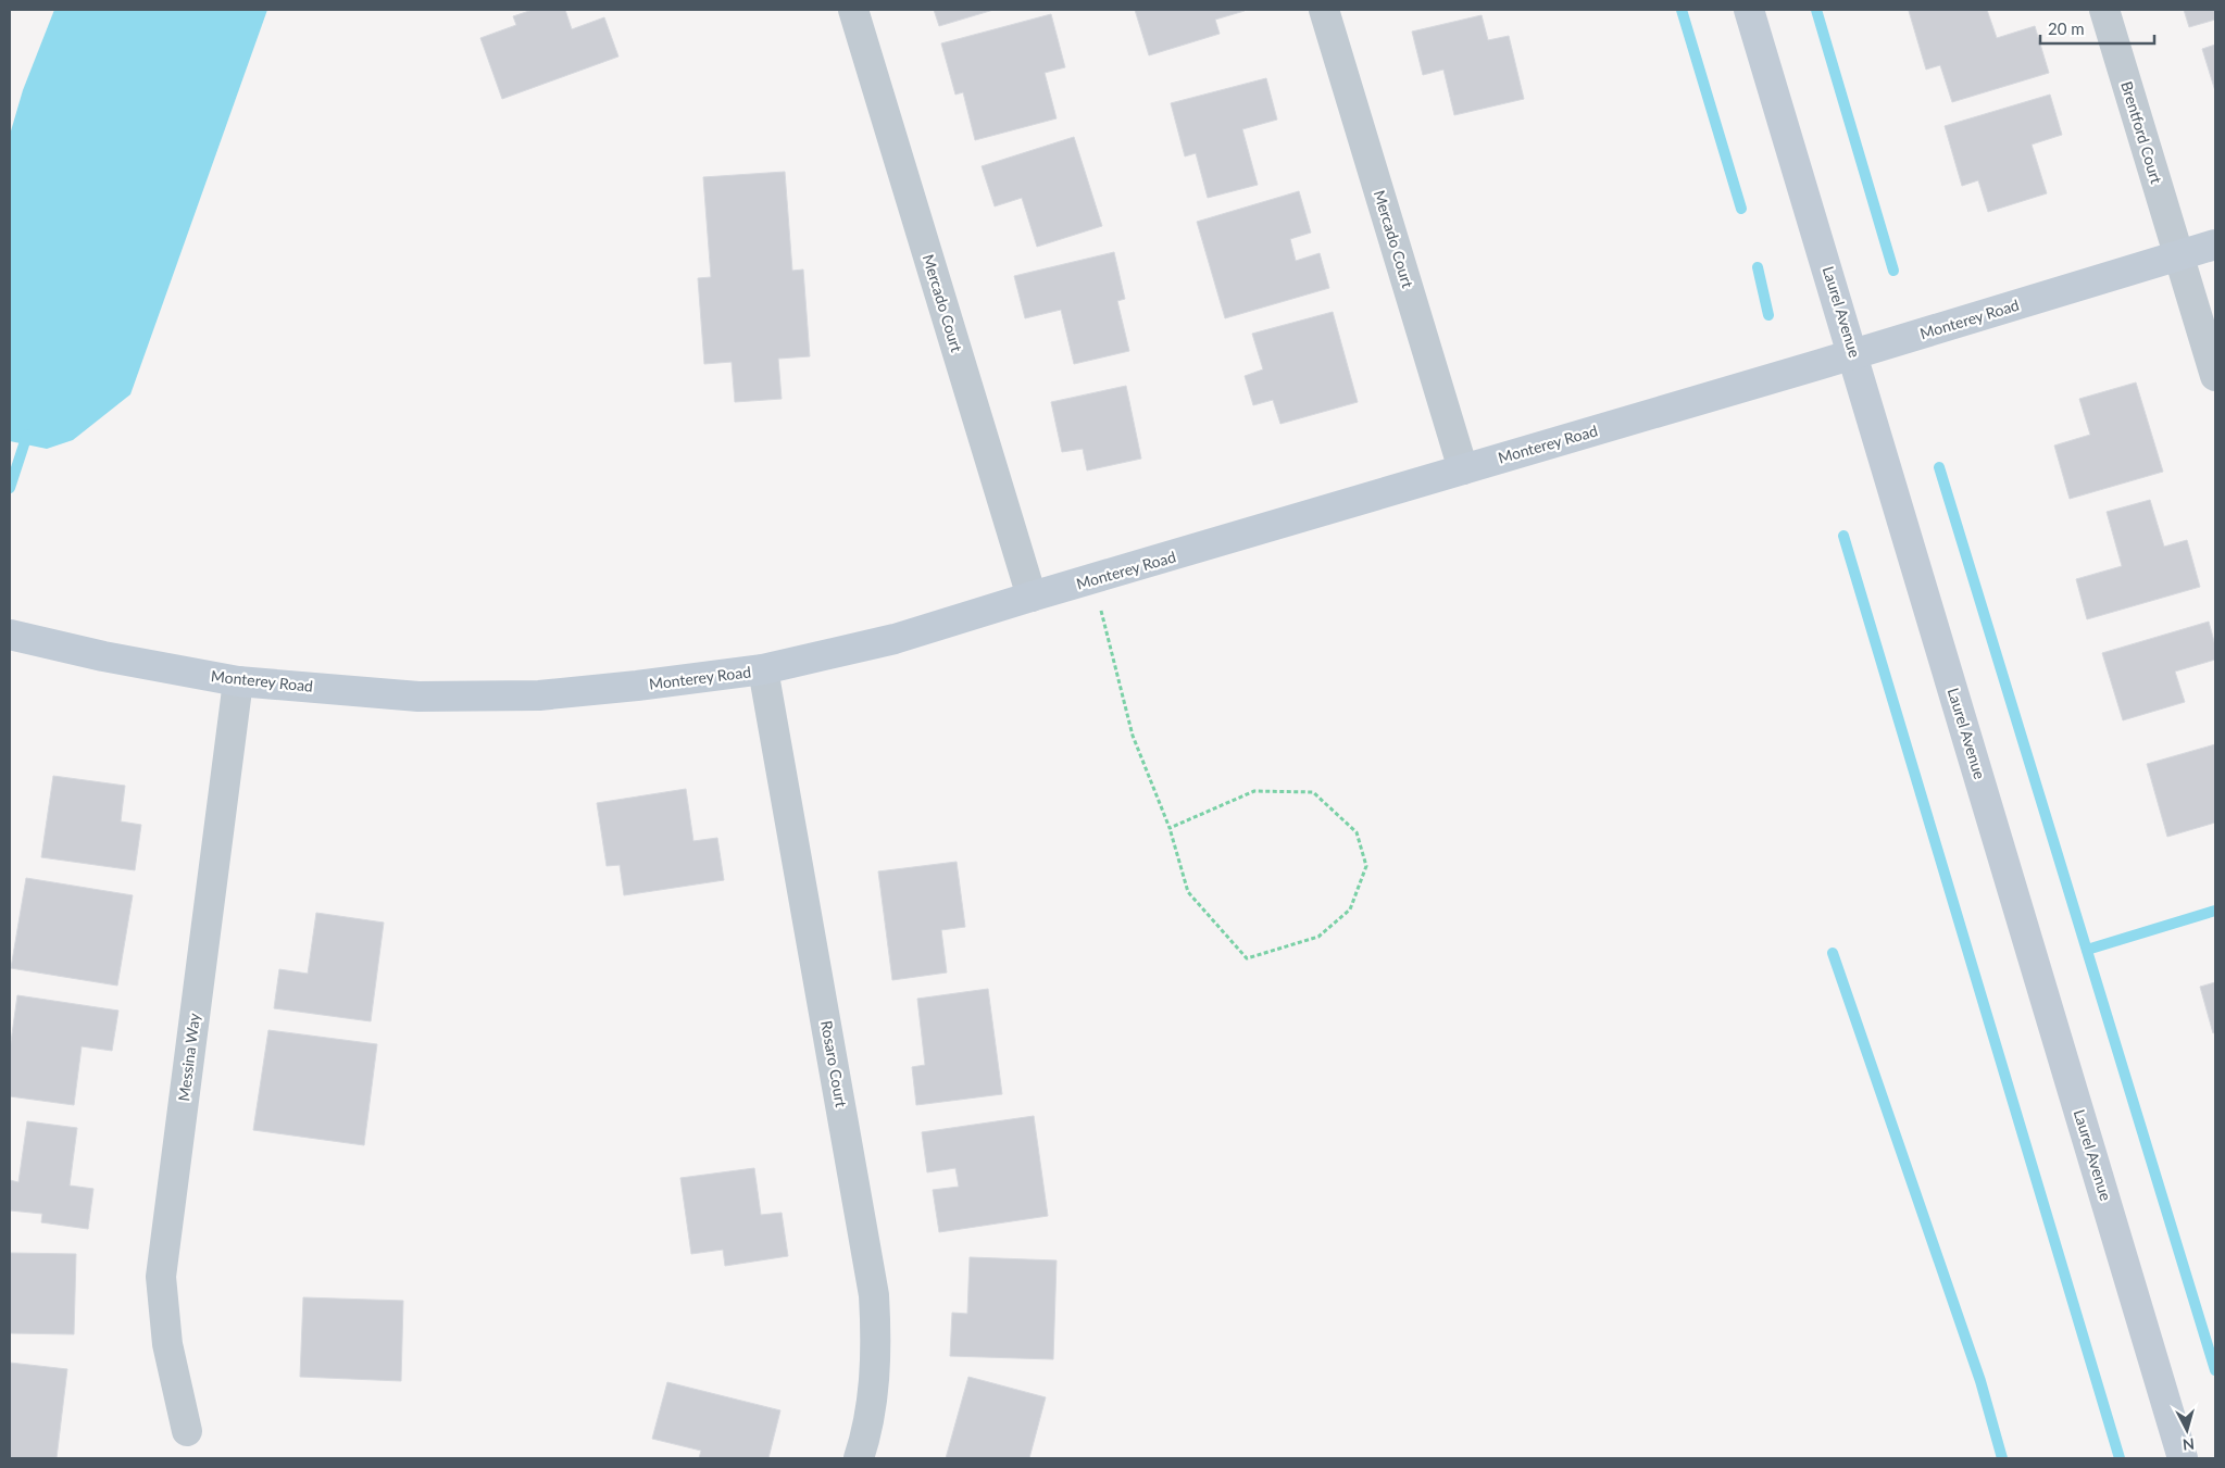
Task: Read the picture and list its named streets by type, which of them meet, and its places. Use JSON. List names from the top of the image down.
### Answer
{
  "streets": {
    "street": [
      "Brentford Court",
      "Mercado Court",
      "Laurel Avenue",
      "Monterey Road",
      "Messina Way",
      "Rosaro Court"
    ]
  },
  "crossings": [
    ["Brentford Court", "Monterey Road"],
    ["Mercado Court", "Monterey Road"],
    ["Laurel Avenue", "Monterey Road"],
    ["Monterey Road", "Messina Way"],
    ["Monterey Road", "Rosaro Court"]
  ],
  "scale_bar": "20 m",
  "north": "bottom"
}
